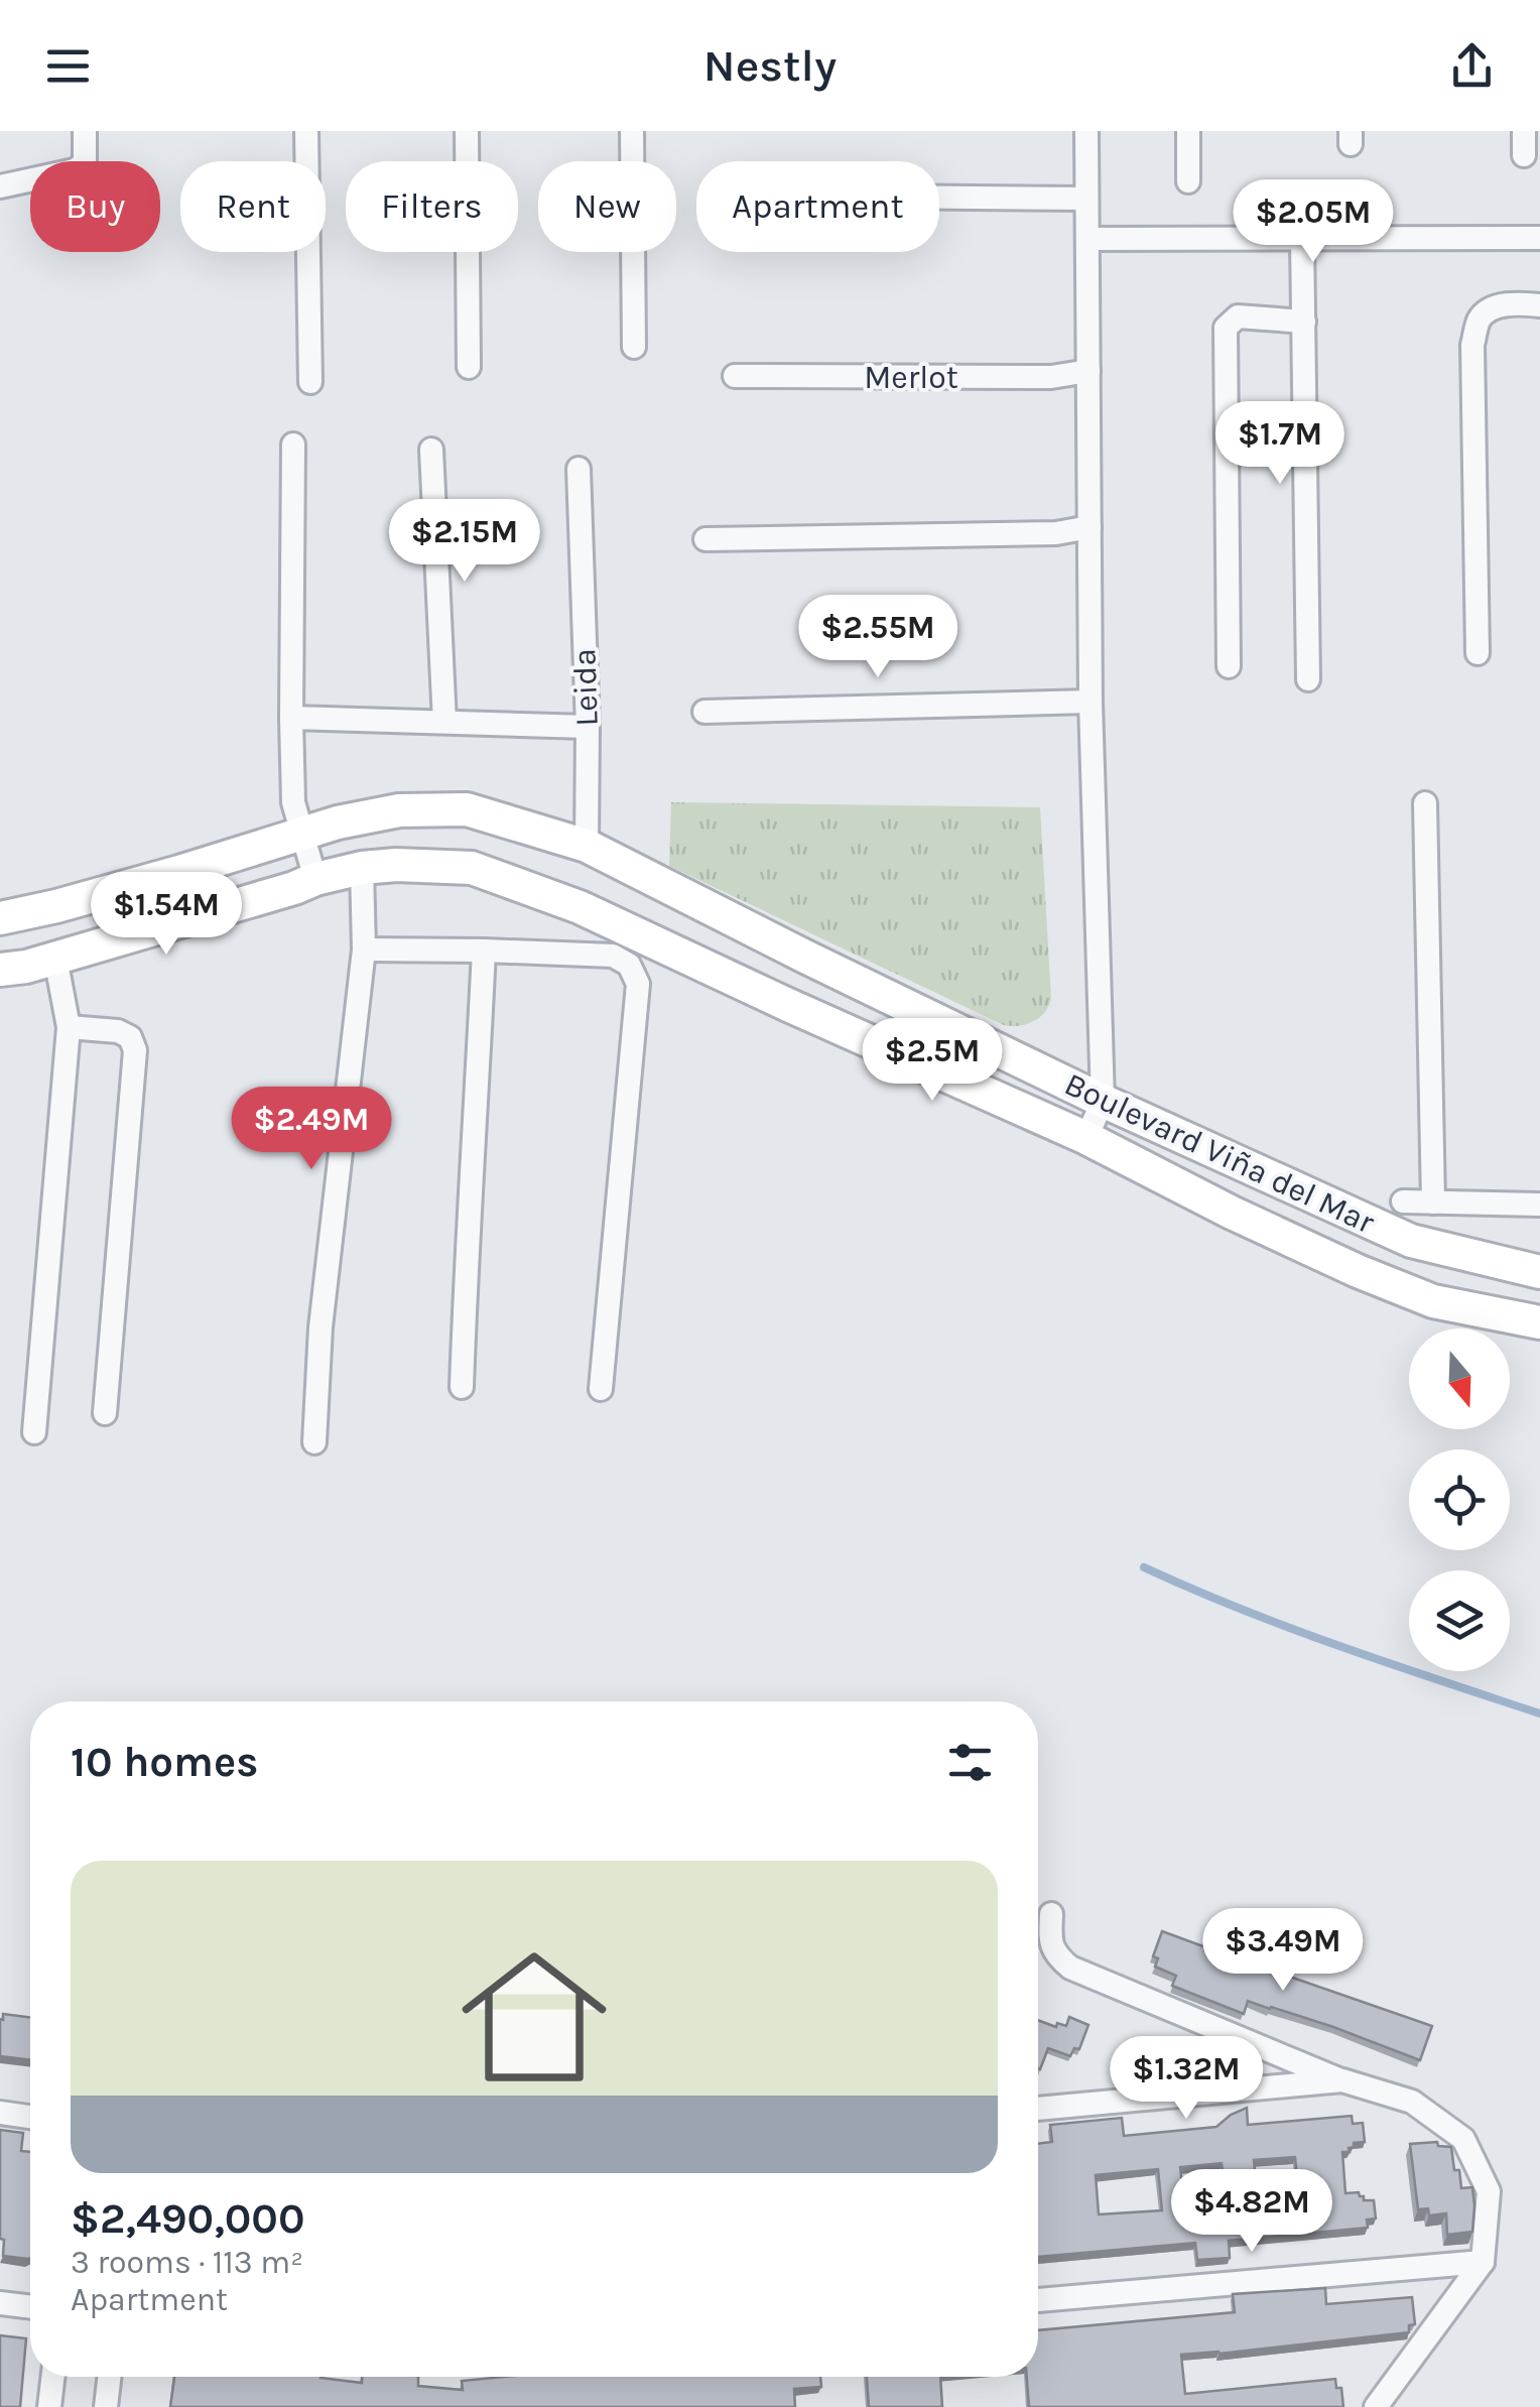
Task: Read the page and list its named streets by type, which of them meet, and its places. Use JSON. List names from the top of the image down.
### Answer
{
  "streets": {
    "street": ["Merlot", "Leida", "Boulevard Viña del Mar"]
  },
  "crossings": [
    ["Leida", "Boulevard Viña del Mar"]
  ],
  "north": "bottom",
  "page": {
    "header": "Nestly",
    "chip": [
      "Buy",
      "Rent",
      "Filters",
      "New",
      "Apartment"
    ],
    "price": [
      "$2.05M",
      "$1.7M",
      "$2.15M",
      "$2.55M",
      "$1.54M",
      "$2.5M",
      "$2.49M",
      "$3.49M",
      "$1.32M",
      "$4.82M"
    ],
    "heading": "10 homes",
    "list": [
      {
        "name": "$2,490,000",
        "note": "3 rooms · 113 m² · Apartment"
      }
    ]
  }
}
